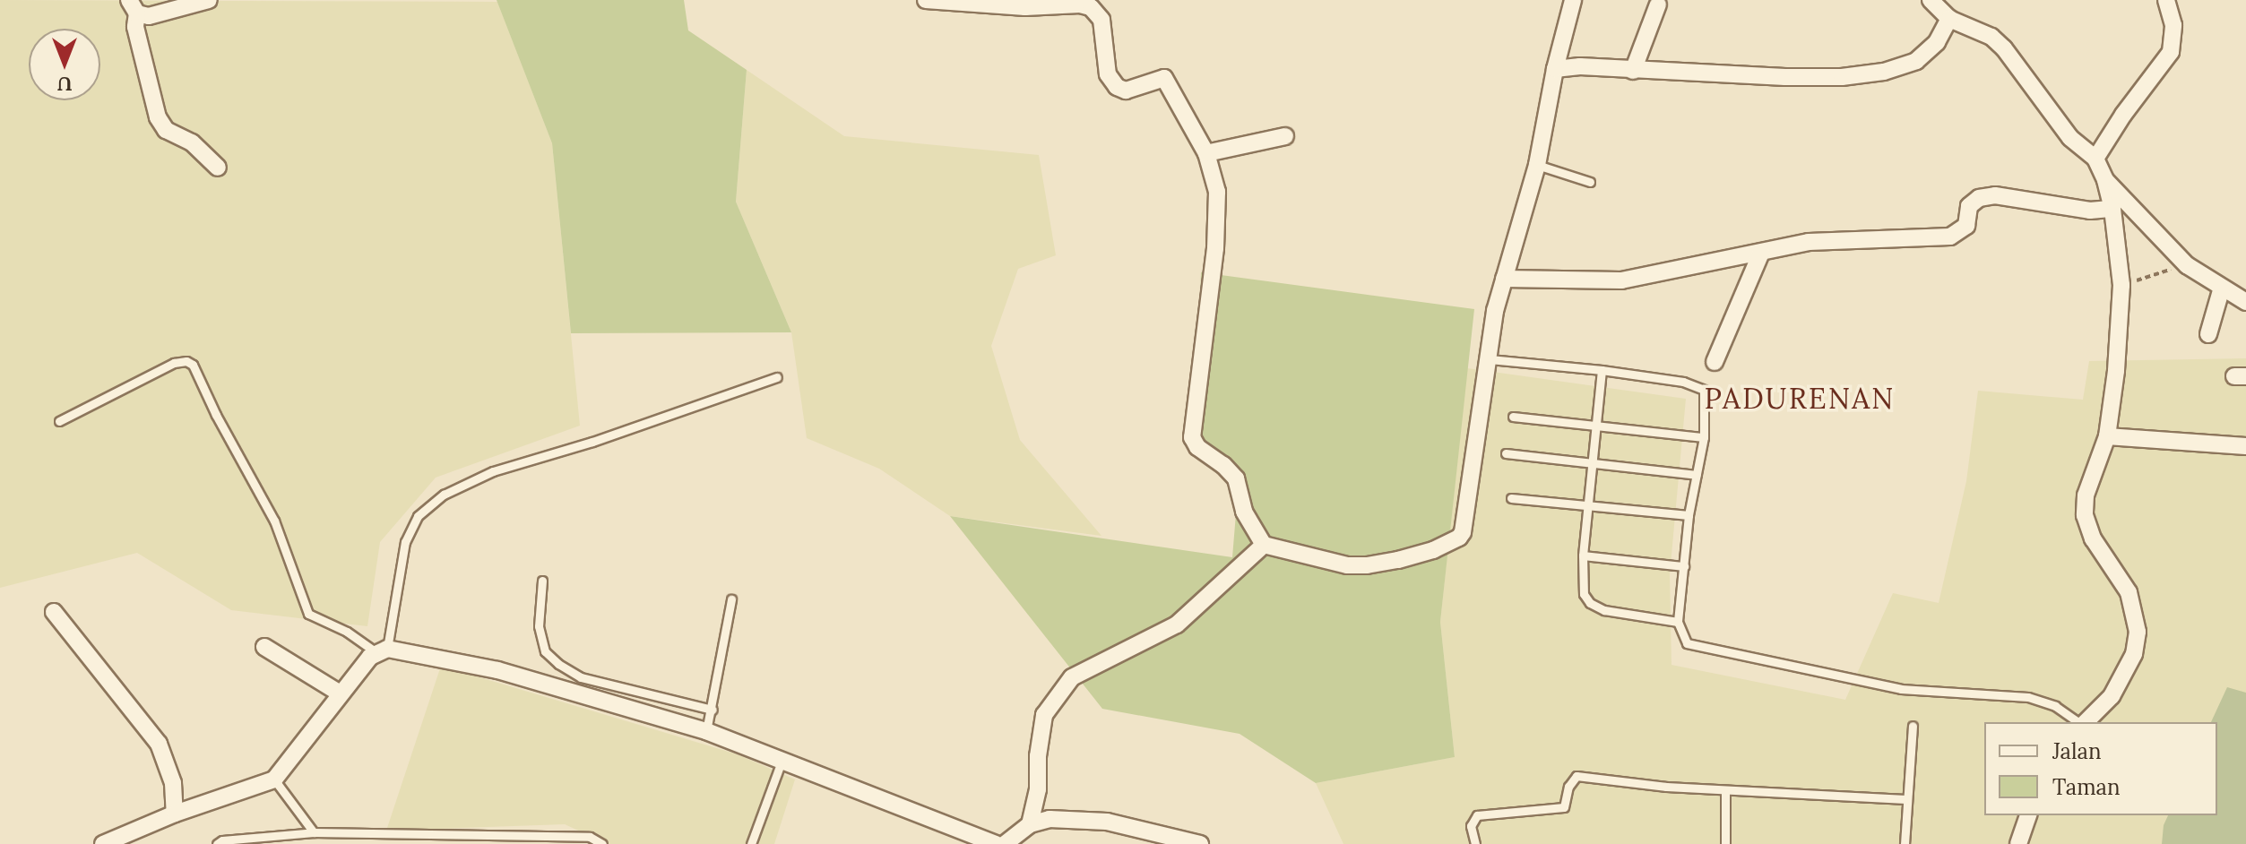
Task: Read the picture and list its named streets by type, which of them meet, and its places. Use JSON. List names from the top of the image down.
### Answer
{
  "districts": ["PADURENAN"],
  "legend": ["Jalan", "Taman"],
  "north": "bottom"
}
